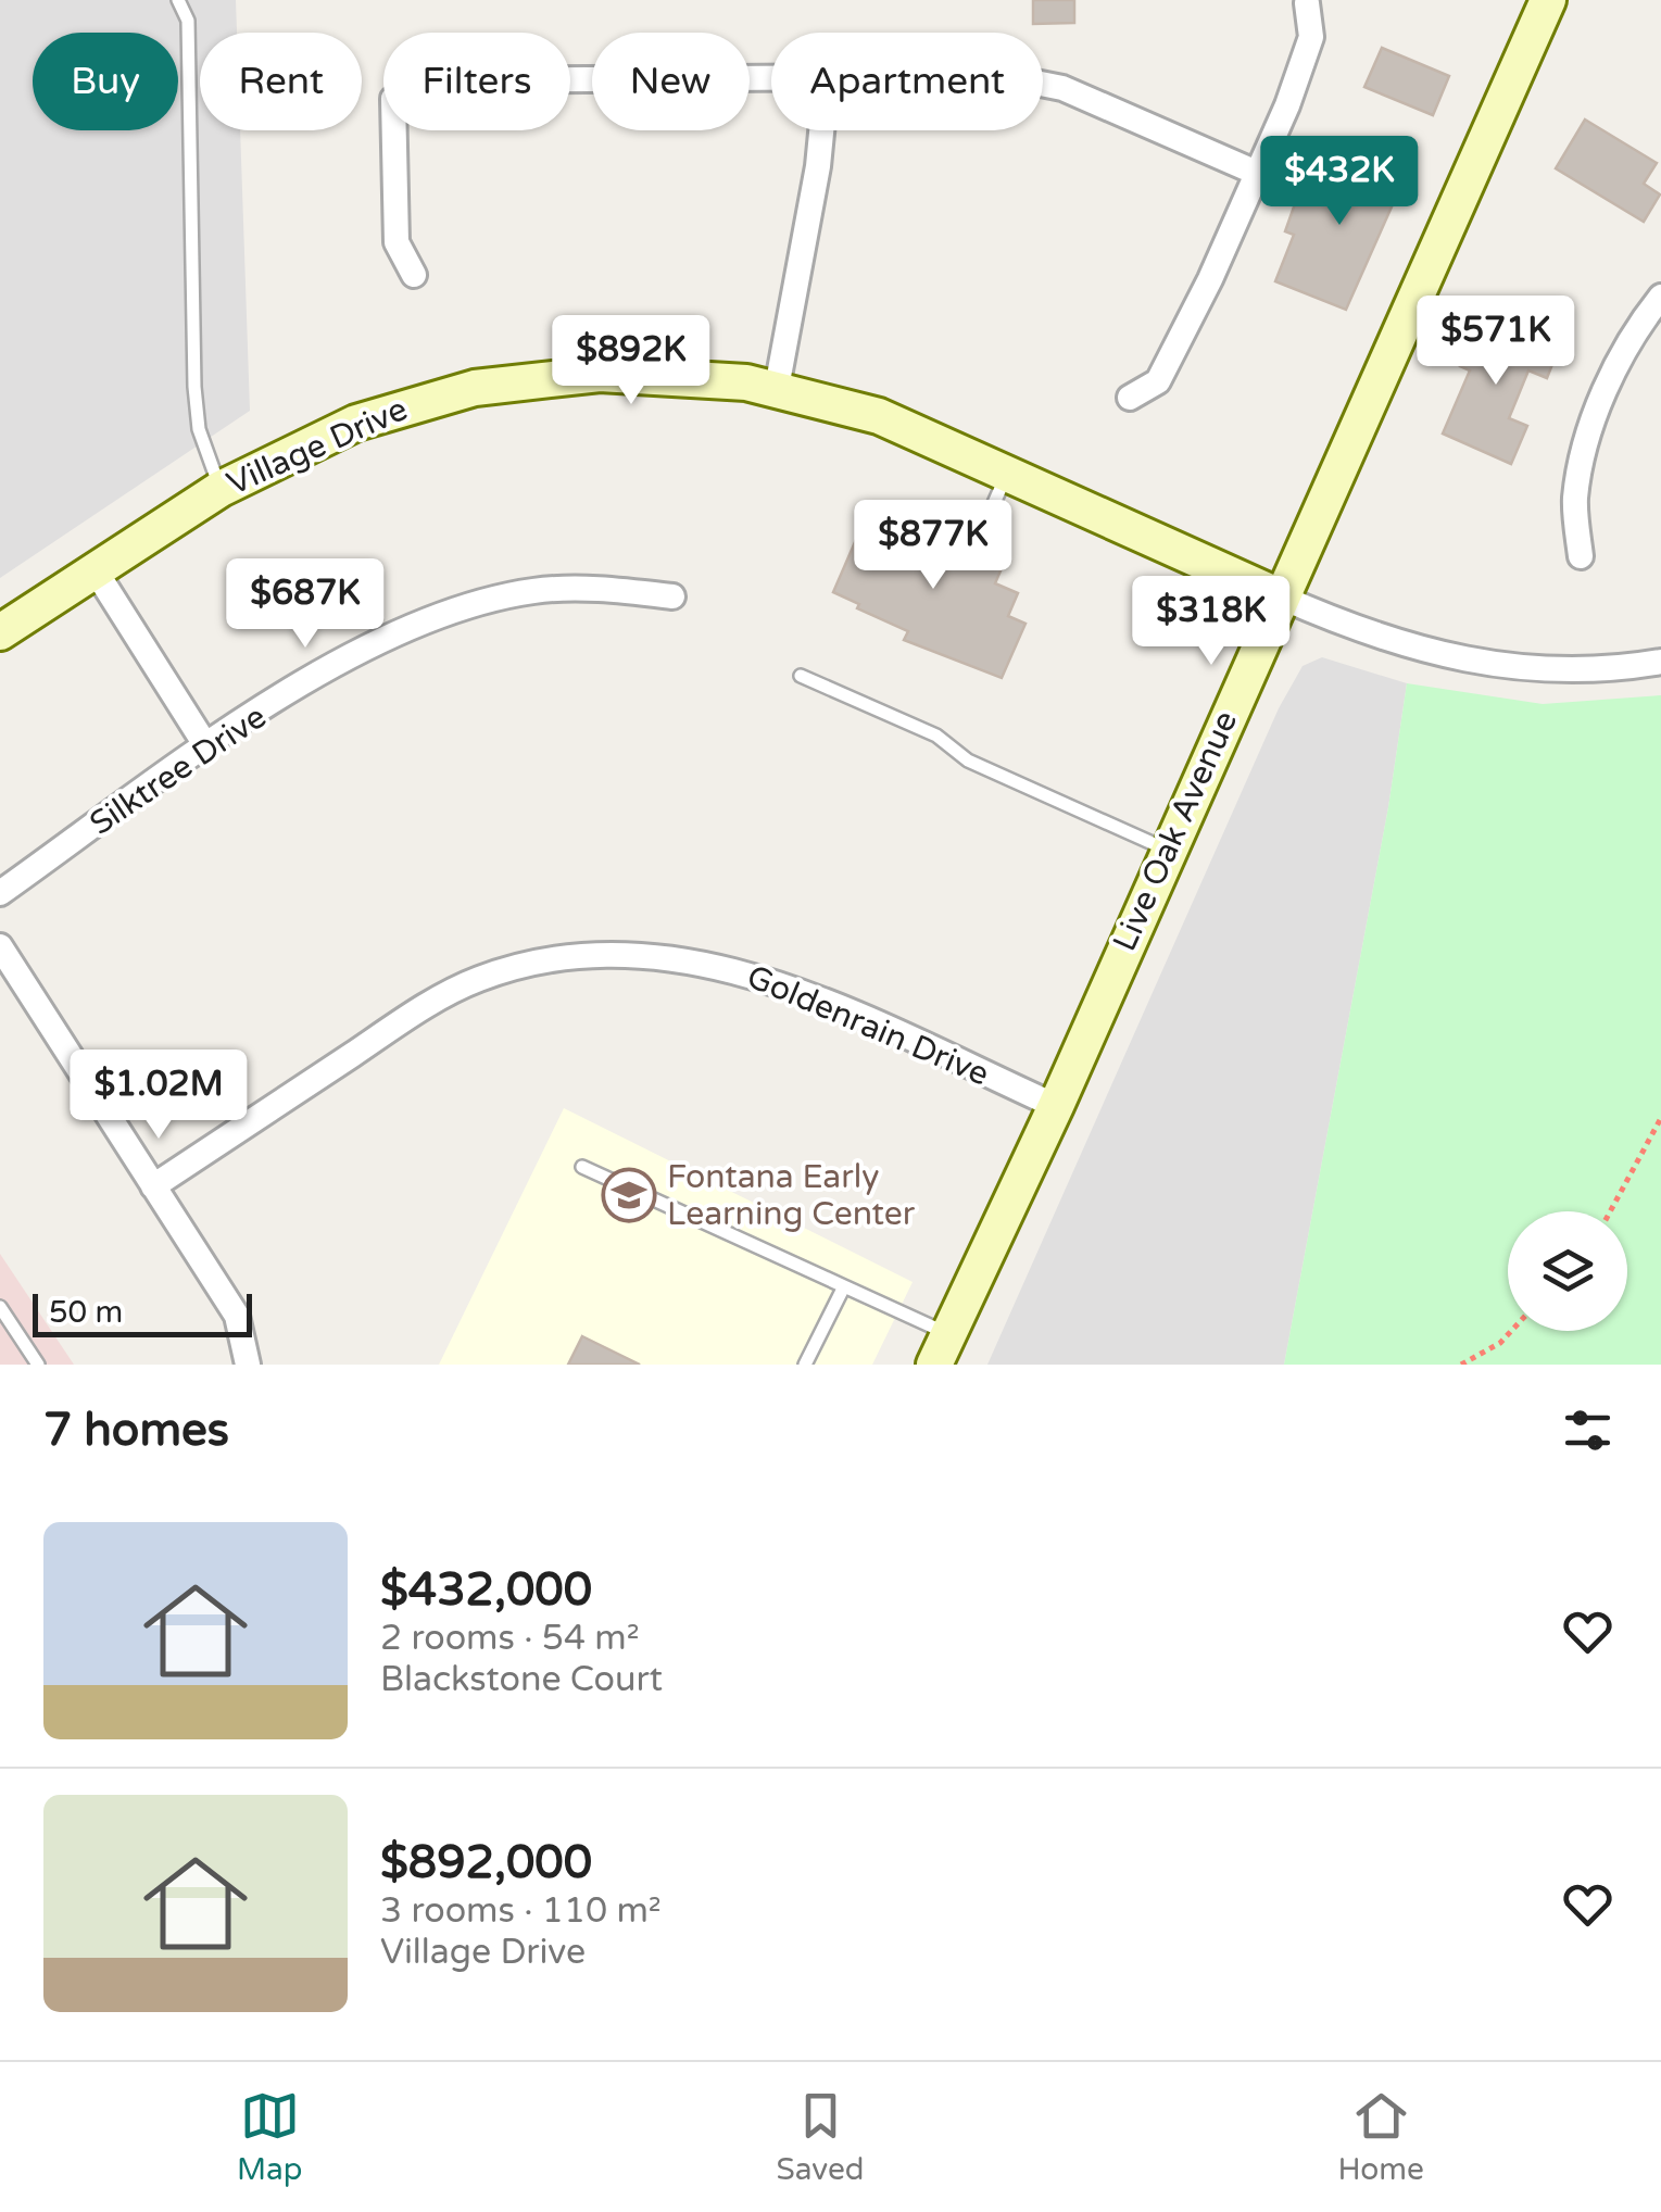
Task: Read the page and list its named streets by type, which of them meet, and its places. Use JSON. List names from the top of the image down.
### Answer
{
  "streets": {
    "street": [
      "Village Drive",
      "Silktree Drive",
      "Live Oak Avenue",
      "Goldenrain Drive"
    ]
  },
  "crossings": [
    ["Village Drive", "Live Oak Avenue"],
    ["Live Oak Avenue", "Goldenrain Drive"]
  ],
  "places": {
    "school or university": ["Fontana Early Learning Center"]
  },
  "scale_bar": "50 m",
  "page": {
    "chip": [
      "Buy",
      "Rent",
      "Filters",
      "New",
      "Apartment"
    ],
    "price": [
      "$432K",
      "$571K",
      "$892K",
      "$877K",
      "$687K",
      "$318K",
      "$1.02M"
    ],
    "scale": "50 m",
    "heading": "7 homes",
    "list": [
      {
        "name": "$432,000",
        "note": "2 rooms · 54 m² · Blackstone Court"
      },
      {
        "name": "$892,000",
        "note": "3 rooms · 110 m² · Village Drive"
      }
    ],
    "tabs": ["Map", "Saved", "Home"]
  }
}
